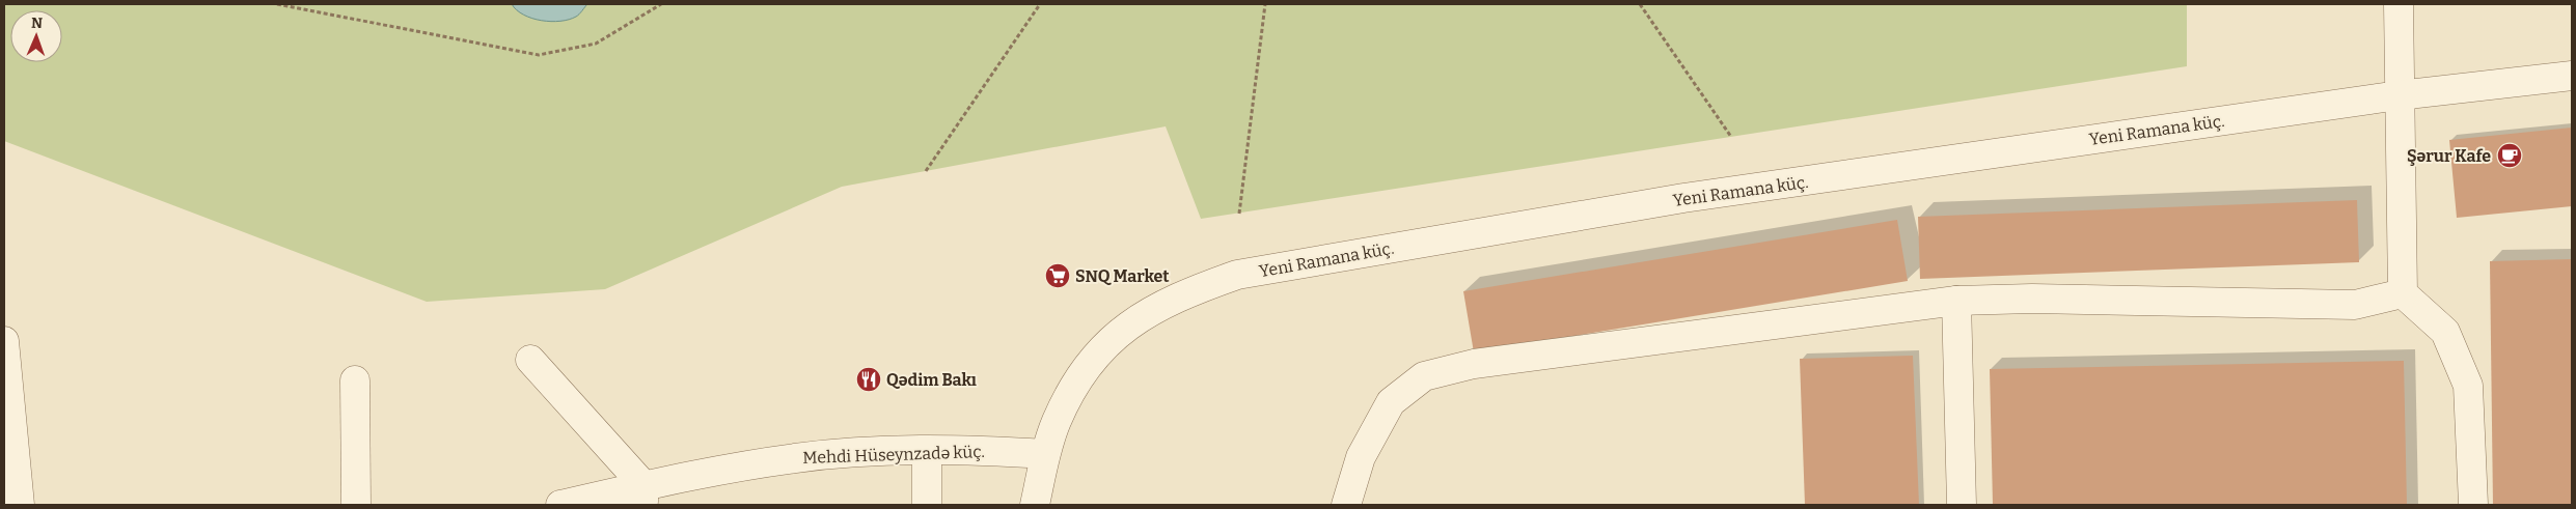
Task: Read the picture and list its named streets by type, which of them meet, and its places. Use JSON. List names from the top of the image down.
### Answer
{
  "streets": {
    "street": ["Yeni Ramana küç.", "Mehdi Hüseynzadə küç."]
  },
  "crossings": [
    ["Yeni Ramana küç.", "Mehdi Hüseynzadə küç."]
  ],
  "places": {
    "cafe": ["Şərur Kafe"],
    "supermarket": ["SNQ Market"],
    "restaurant": ["Qədim Bakı"]
  },
  "north": "top"
}
